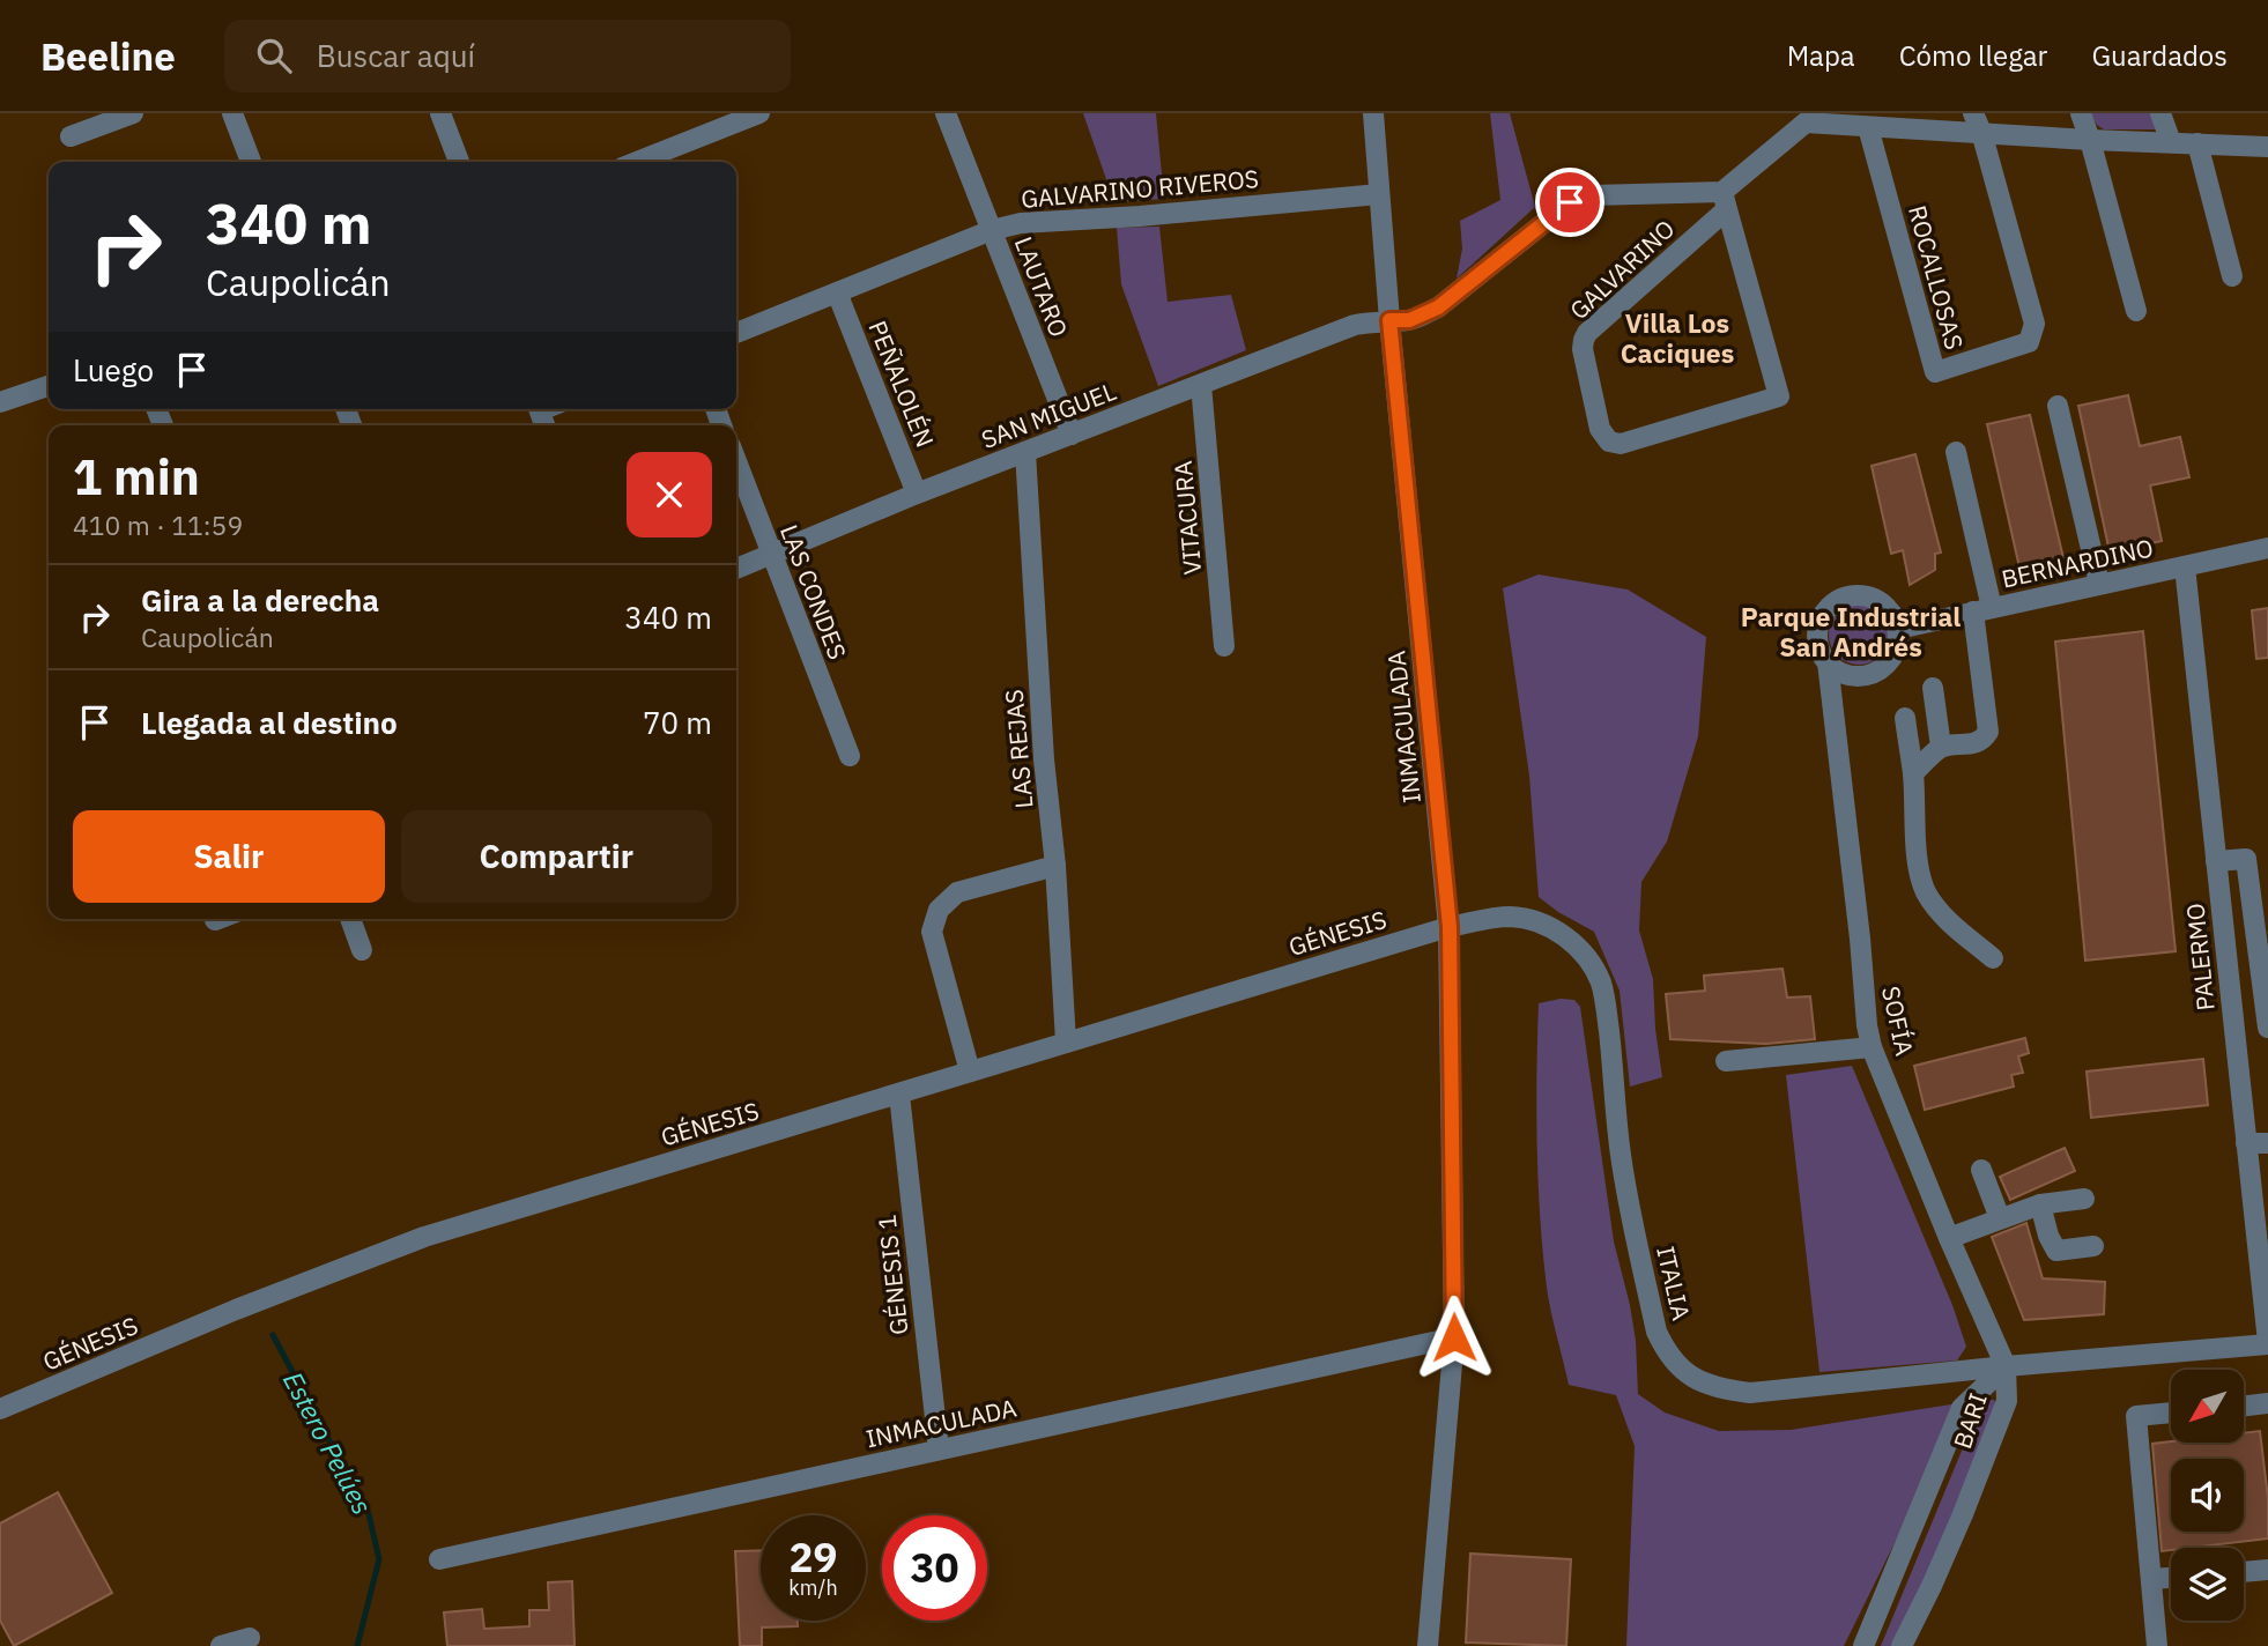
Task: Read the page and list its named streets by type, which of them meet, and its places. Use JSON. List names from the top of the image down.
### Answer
{
  "streets": {
    "street": [
      "GALVARINO RIVEROS",
      "GALVARINO",
      "ROCALLOSAS",
      "LAUTARO",
      "PEÑALOLÉN",
      "SAN MIGUEL",
      "VITACURA",
      "BERNARDINO",
      "LAS CONDES",
      "INMACULADA",
      "LAS REJAS",
      "GÉNESIS",
      "PALERMO",
      "SOFÍA",
      "GÉNESIS 1",
      "ITALIA",
      "BARI"
    ]
  },
  "crossings": [
    ["GALVARINO RIVEROS", "LAUTARO"],
    ["GALVARINO RIVEROS", "PEÑALOLÉN"],
    ["GALVARINO RIVEROS", "INMACULADA"],
    ["GALVARINO", "SAN MIGUEL"],
    ["LAUTARO", "SAN MIGUEL"],
    ["PEÑALOLÉN", "SAN MIGUEL"],
    ["SAN MIGUEL", "VITACURA"],
    ["SAN MIGUEL", "LAS CONDES"],
    ["SAN MIGUEL", "INMACULADA"],
    ["SAN MIGUEL", "LAS REJAS"],
    ["BERNARDINO", "PALERMO"],
    ["BERNARDINO", "SOFÍA"],
    ["INMACULADA", "GÉNESIS"],
    ["INMACULADA", "GÉNESIS 1"],
    ["INMACULADA", "ITALIA"],
    ["LAS REJAS", "GÉNESIS"],
    ["GÉNESIS", "GÉNESIS 1"],
    ["GÉNESIS", "ITALIA"],
    ["PALERMO", "ITALIA"],
    ["SOFÍA", "ITALIA"],
    ["SOFÍA", "BARI"],
    ["ITALIA", "BARI"]
  ],
  "districts": ["Villa Los Caciques", "Parque Industrial San Andrés"],
  "water": ["Estero Pelúes"],
  "north": "bottom left",
  "page": {
    "header": "Beeline",
    "search": "Buscar aquí",
    "nav": ["Mapa", "Cómo llegar", "Guardados"],
    "turn": ["340 m", "Caupolicán"],
    "then": "Luego",
    "heading": ["1 min", "410 m · 11:59"],
    "list": [
      {
        "name": "Gira a la derecha",
        "note": "Caupolicán",
        "value": "340 m"
      },
      {
        "name": "Llegada al destino",
        "value": "70 m"
      }
    ],
    "buttons": ["Salir", "Compartir"],
    "speed": "29 km/h",
    "limit": "30"
  }
}
